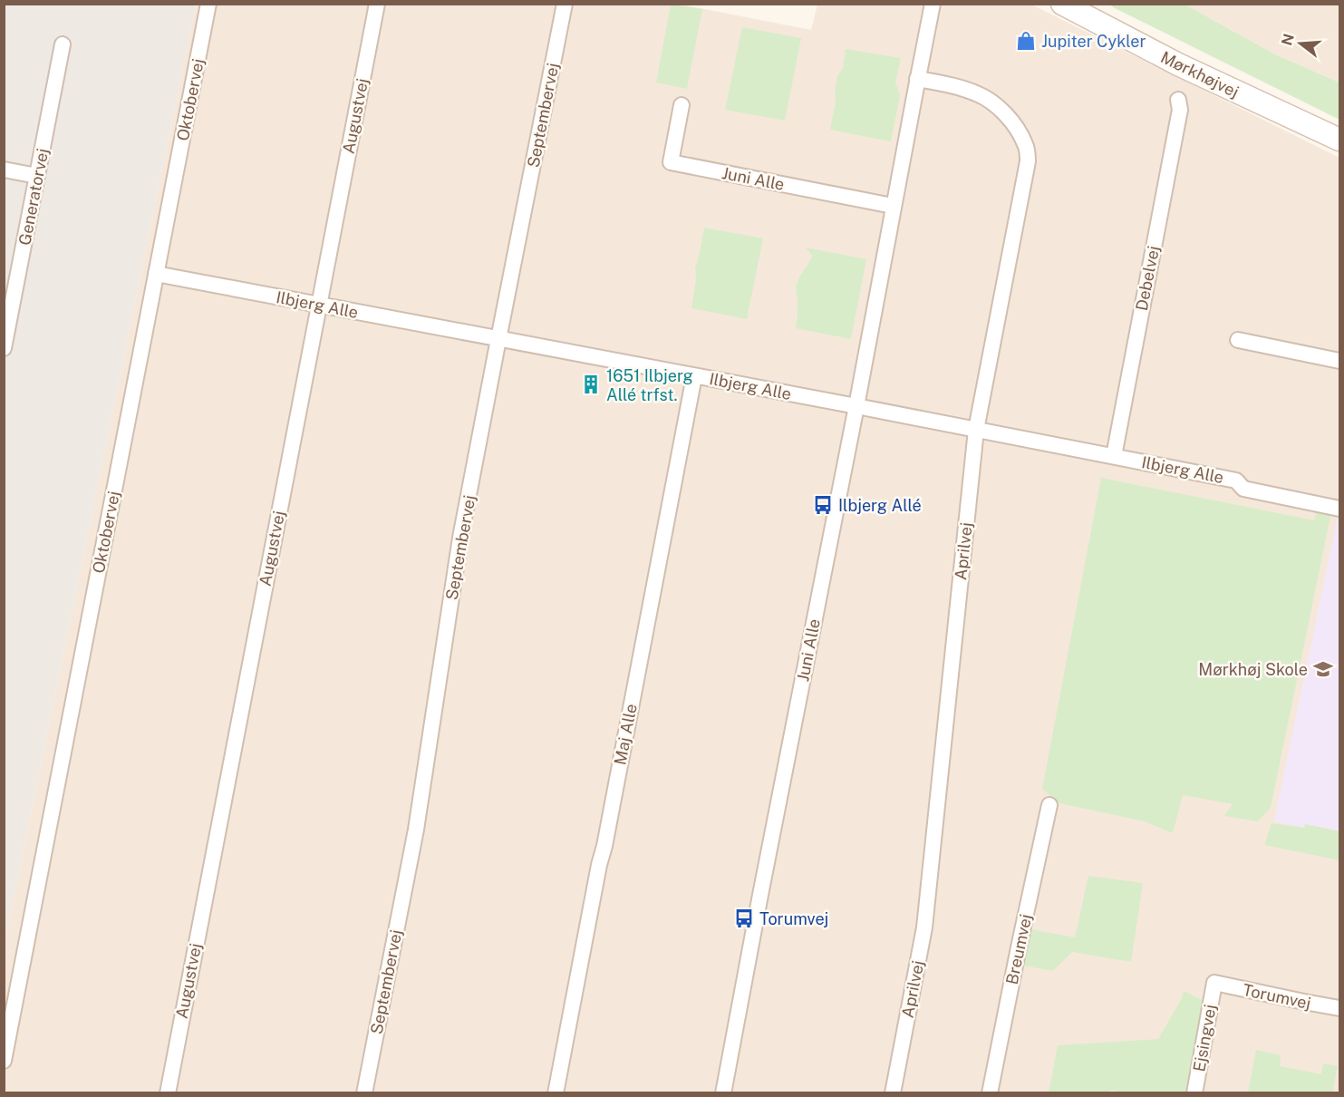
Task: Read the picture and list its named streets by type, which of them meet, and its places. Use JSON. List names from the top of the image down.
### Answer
{
  "streets": {
    "street": [
      "Mørkhøjvej",
      "Oktobervej",
      "Septembervej",
      "Augustvej",
      "Juni Alle",
      "Generatorvej",
      "Debelvej",
      "Ilbjerg Alle",
      "Aprilvej",
      "Maj Alle",
      "Breumvej",
      "Torumvej",
      "Ejsingvej"
    ]
  },
  "crossings": [
    ["Oktobervej", "Ilbjerg Alle"],
    ["Septembervej", "Ilbjerg Alle"],
    ["Augustvej", "Ilbjerg Alle"],
    ["Juni Alle", "Ilbjerg Alle"],
    ["Juni Alle", "Aprilvej"],
    ["Debelvej", "Ilbjerg Alle"],
    ["Ilbjerg Alle", "Aprilvej"],
    ["Ilbjerg Alle", "Maj Alle"],
    ["Torumvej", "Ejsingvej"]
  ],
  "places": {
    "shop": ["Jupiter Cykler"],
    "building": ["1651 Ilbjerg Allé trfst."],
    "bus stop": ["Ilbjerg Allé", "Torumvej"],
    "school or university": ["Mørkhøj Skole"]
  },
  "north": "left"
}
